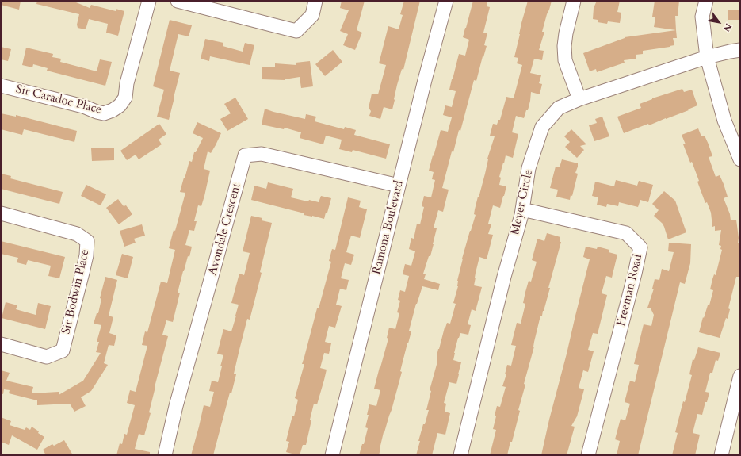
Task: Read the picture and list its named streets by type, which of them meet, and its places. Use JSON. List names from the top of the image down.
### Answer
{
  "streets": {
    "street": [
      "Sir Caradoc Place",
      "Meyer Circle",
      "Ramona Boulevard",
      "Avondale Crescent",
      "Freeman Road",
      "Sir Bodwin Place"
    ]
  },
  "crossings": [
    ["Meyer Circle", "Freeman Road"],
    ["Ramona Boulevard", "Avondale Crescent"]
  ],
  "north": "bottom right"
}
